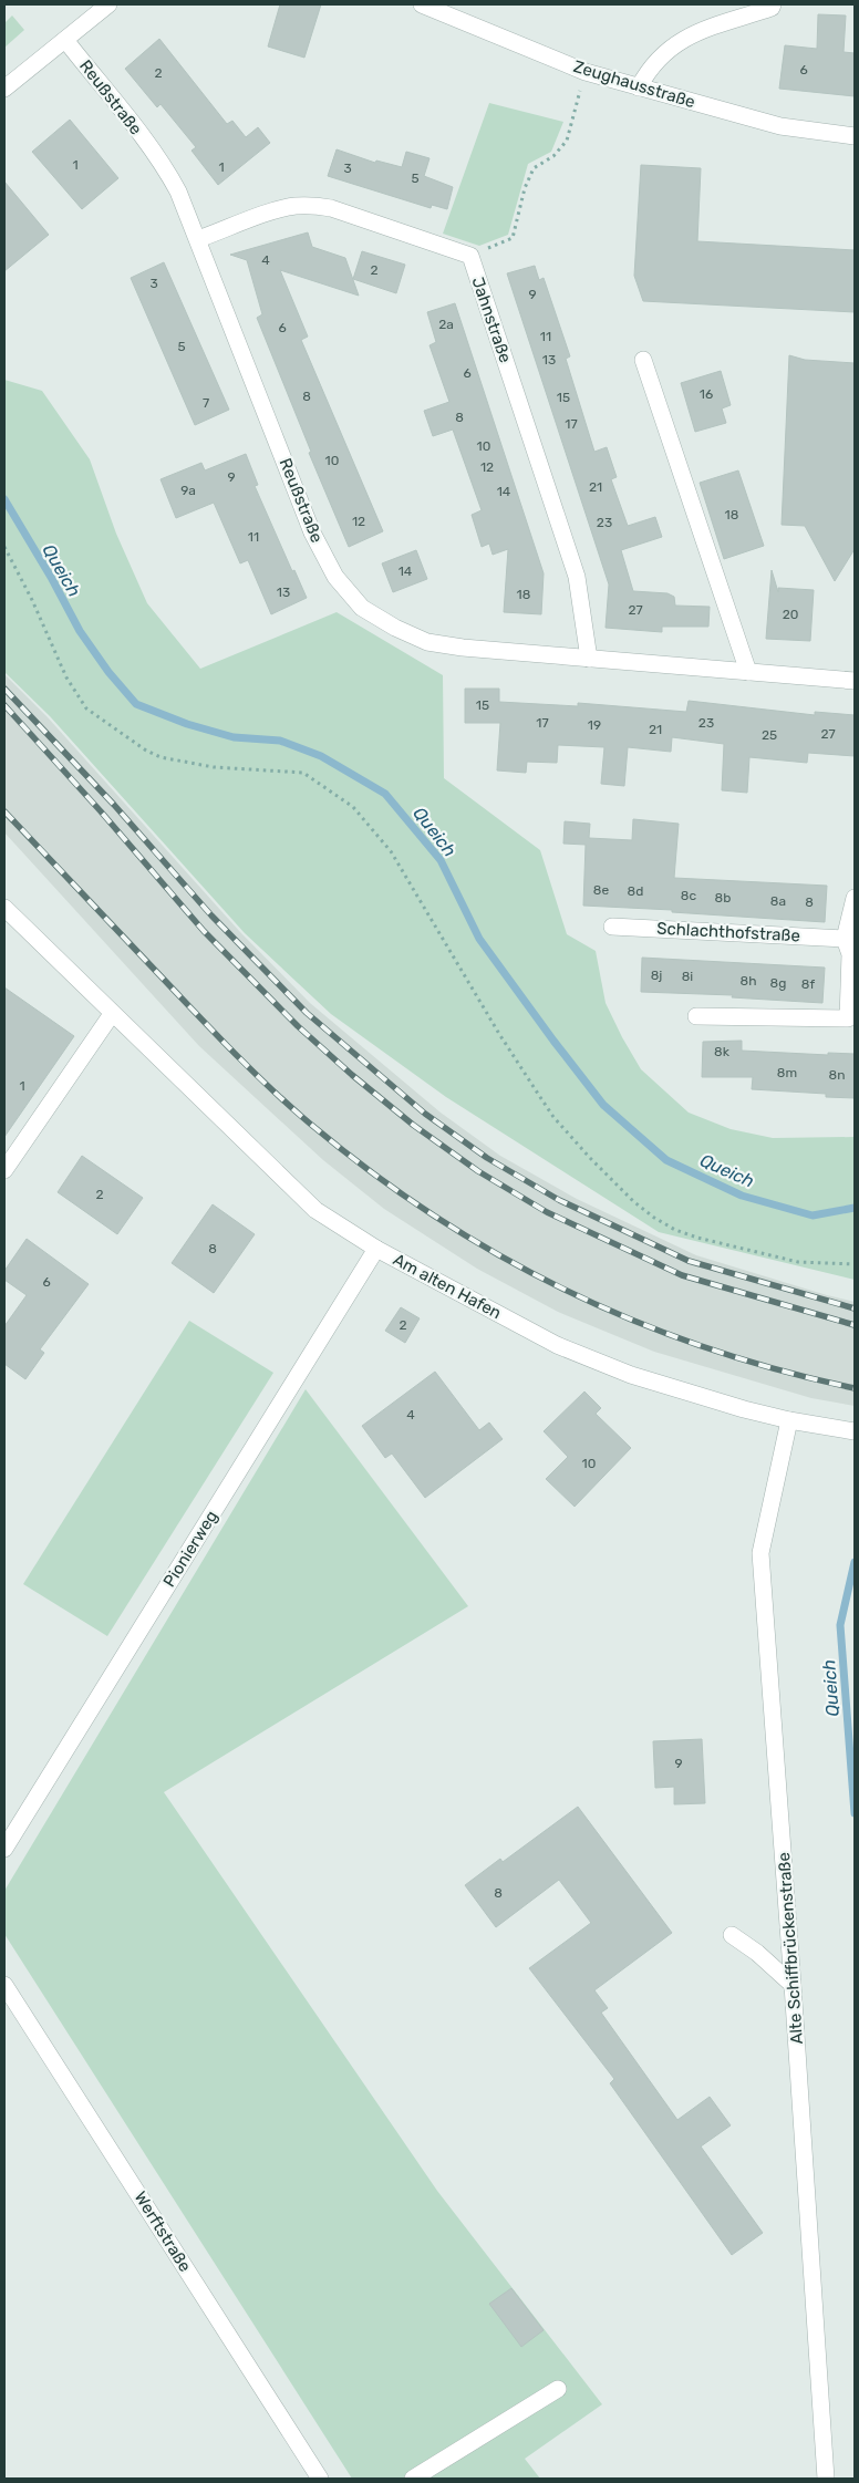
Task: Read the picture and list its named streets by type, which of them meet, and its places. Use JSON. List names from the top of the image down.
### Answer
{
  "streets": {
    "street": [
      "Zeughausstraße",
      "Reußstraße",
      "Jahnstraße",
      "Schlachthofstraße",
      "Am alten Hafen",
      "Pionierweg",
      "Alte Schiffbrückenstraße",
      "Werftstraße"
    ]
  },
  "crossings": [
    ["Reußstraße", "Jahnstraße"],
    ["Am alten Hafen", "Pionierweg"],
    ["Am alten Hafen", "Alte Schiffbrückenstraße"]
  ],
  "water": ["Queich"],
  "house_numbers": [
    "6",
    "2",
    "1",
    "1",
    "3",
    "5",
    "4",
    "2",
    "3",
    "9",
    "2a",
    "6",
    "11",
    "5",
    "13",
    "6",
    "16",
    "8",
    "15",
    "7",
    "8",
    "17",
    "10",
    "10",
    "12",
    "9",
    "21",
    "9a",
    "14",
    "18",
    "12",
    "23",
    "11",
    "14",
    "13",
    "18",
    "27",
    "20",
    "15",
    "17",
    "23",
    "19",
    "21",
    "27",
    "25",
    "8e",
    "8d",
    "8c",
    "8b",
    "8a",
    "8",
    "8j",
    "8i",
    "8h",
    "8g",
    "8f",
    "8k",
    "8m",
    "8n",
    "1",
    "2",
    "8",
    "6",
    "2",
    "4",
    "10",
    "9",
    "8"
  ]
}
